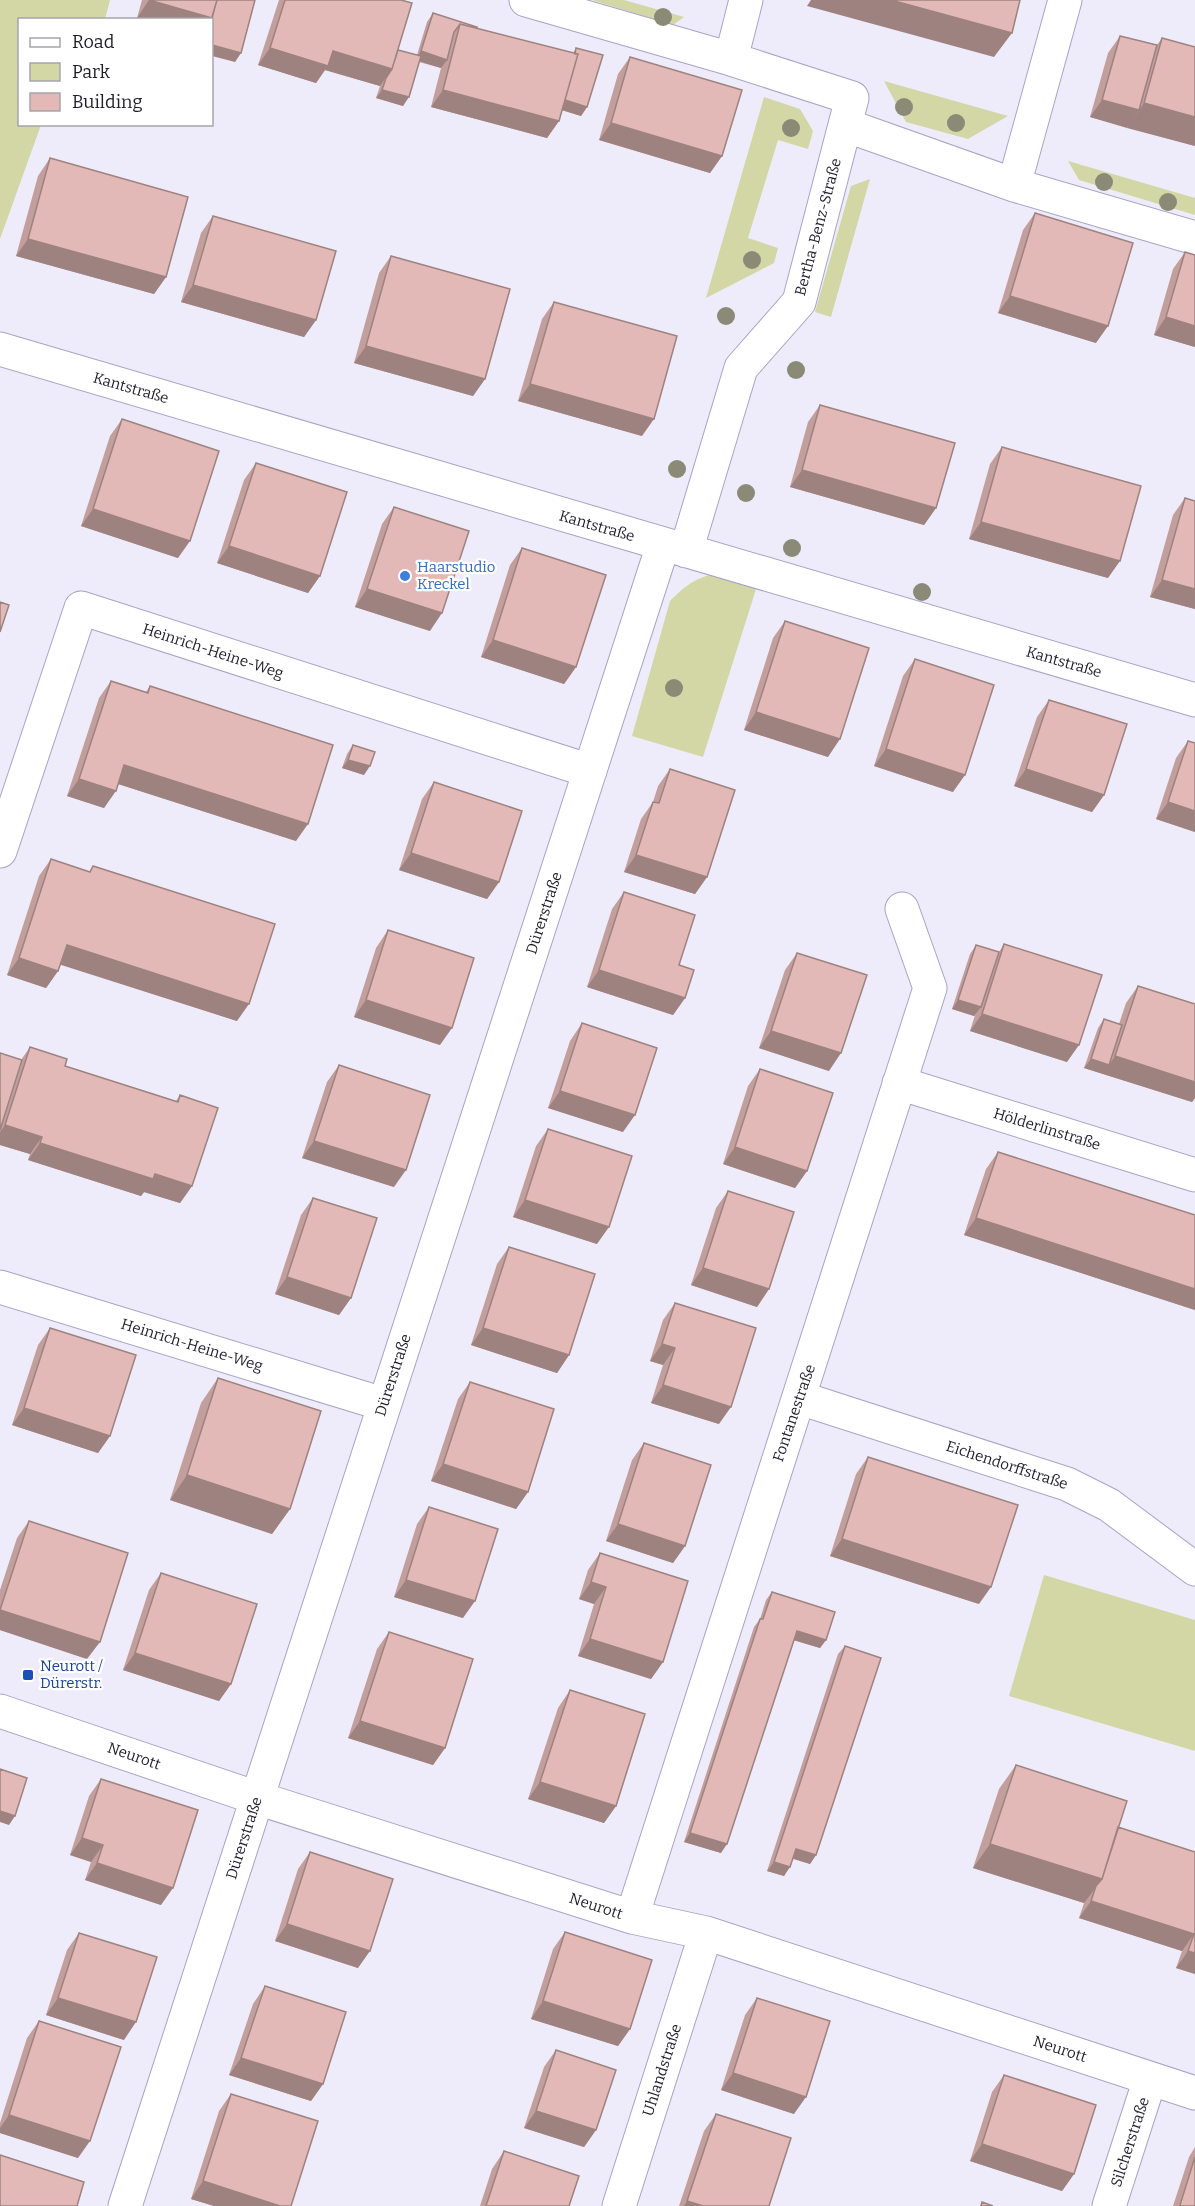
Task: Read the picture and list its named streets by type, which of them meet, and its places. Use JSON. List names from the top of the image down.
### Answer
{
  "streets": {
    "street": [
      "Bertha-Benz-Straße",
      "Kantstraße",
      "Heinrich-Heine-Weg",
      "Dürerstraße",
      "Hölderlinstraße",
      "Fontanestraße",
      "Eichendorffstraße",
      "Neurott",
      "Uhlandstraße",
      "Silcherstraße"
    ]
  },
  "crossings": [
    ["Bertha-Benz-Straße", "Kantstraße"],
    ["Bertha-Benz-Straße", "Dürerstraße"],
    ["Kantstraße", "Dürerstraße"],
    ["Heinrich-Heine-Weg", "Dürerstraße"],
    ["Dürerstraße", "Neurott"],
    ["Hölderlinstraße", "Fontanestraße"],
    ["Fontanestraße", "Eichendorffstraße"],
    ["Fontanestraße", "Neurott"],
    ["Neurott", "Uhlandstraße"],
    ["Neurott", "Silcherstraße"]
  ],
  "places": {
    "other": ["Haarstudio Kreckel"],
    "transit": ["Neurott / Dürerstr."]
  },
  "legend": ["Road", "Park", "Building"]
}
